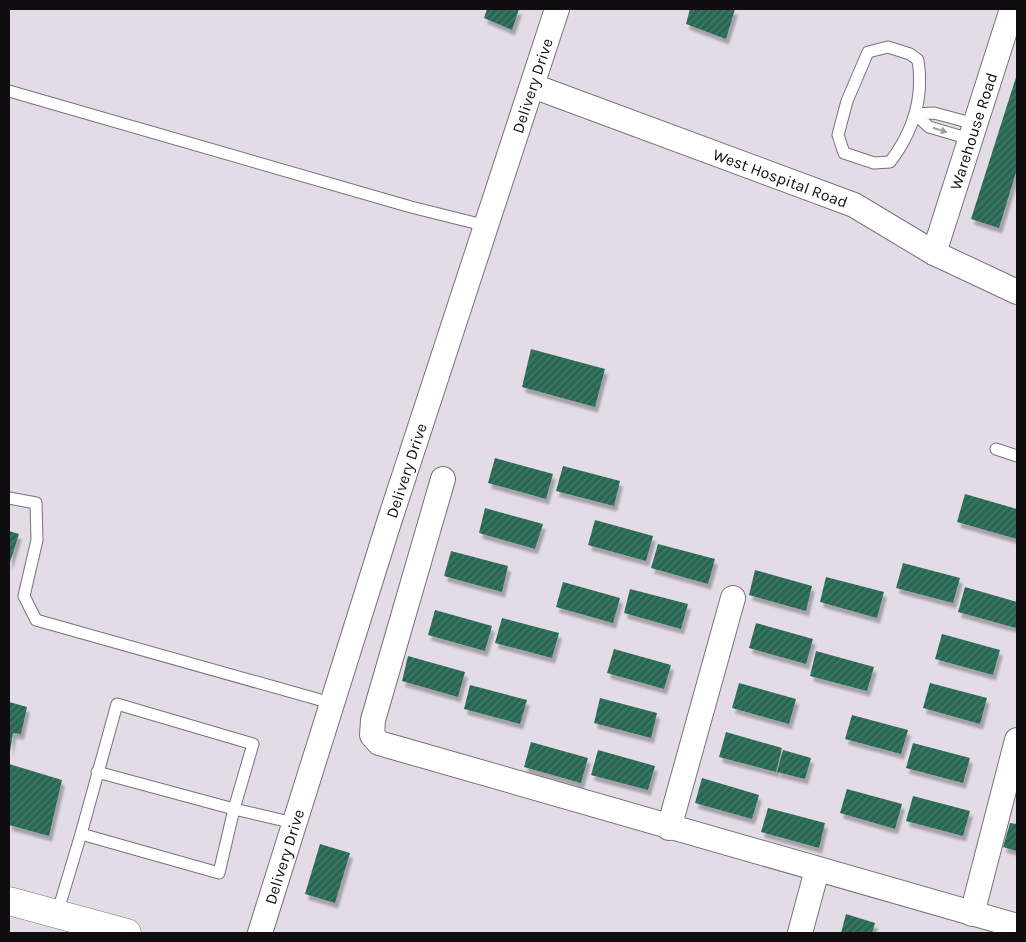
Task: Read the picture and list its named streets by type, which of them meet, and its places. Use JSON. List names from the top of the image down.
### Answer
{
  "streets": {
    "street": ["Delivery Drive", "Warehouse Road", "West Hospital Road"]
  },
  "crossings": [
    ["Delivery Drive", "West Hospital Road"],
    ["Warehouse Road", "West Hospital Road"]
  ]
}
